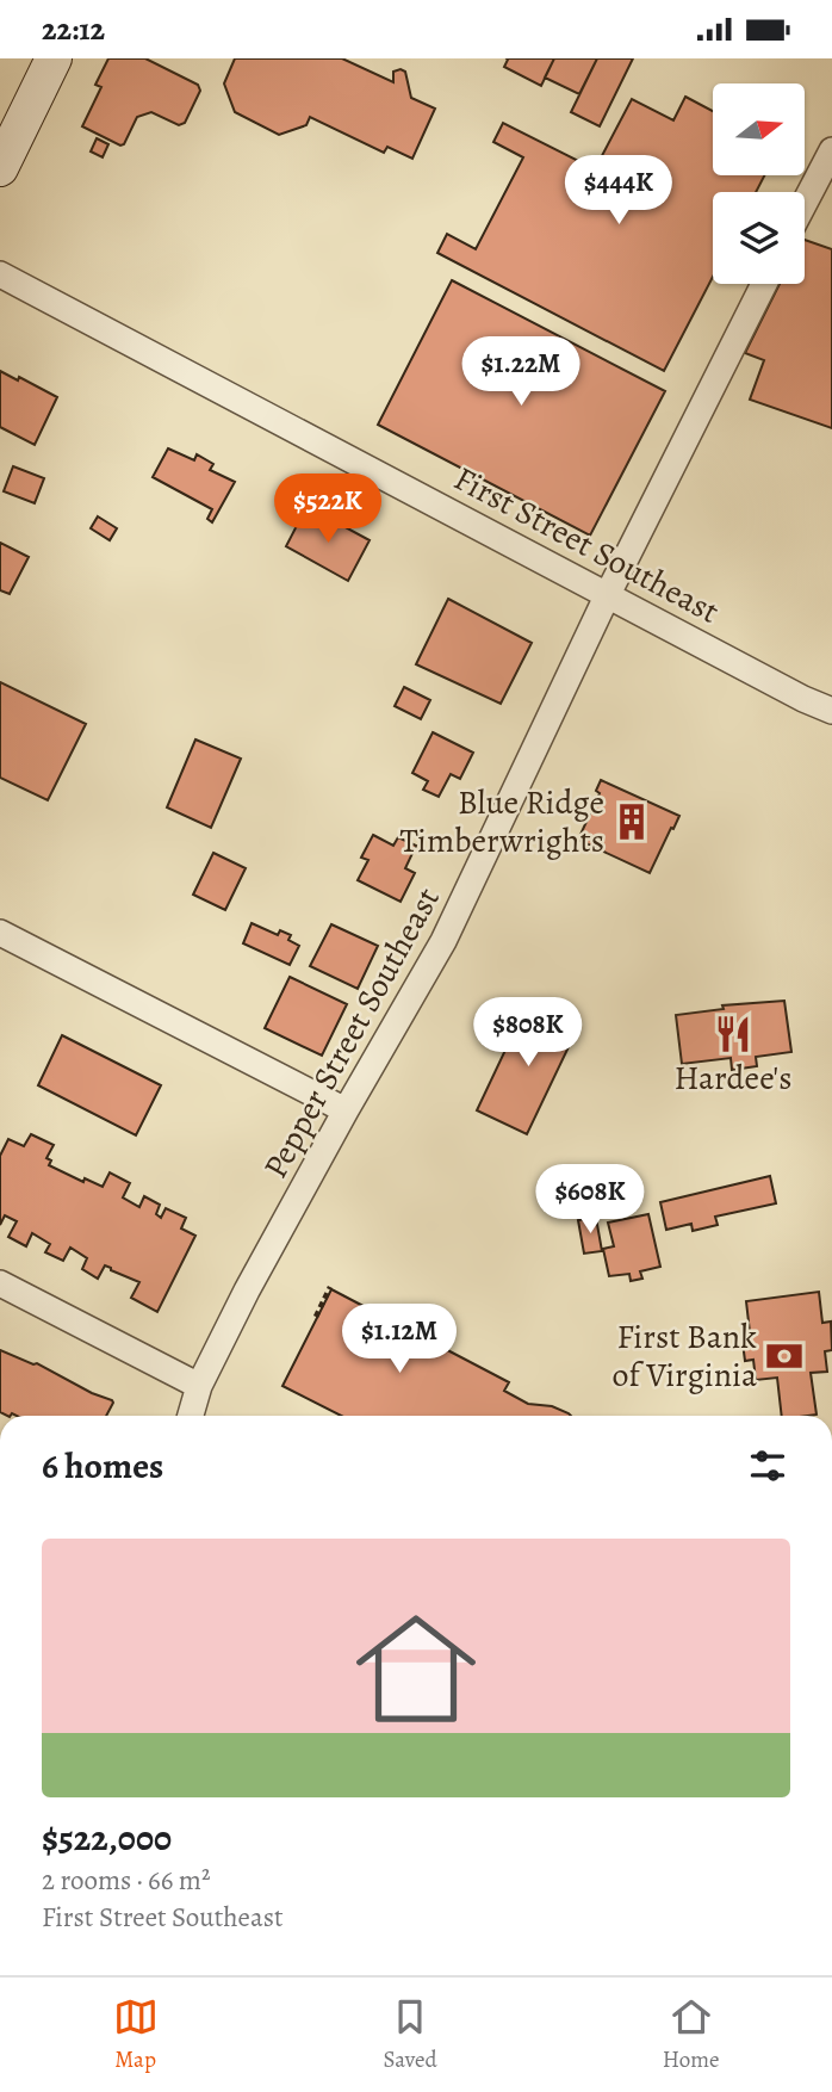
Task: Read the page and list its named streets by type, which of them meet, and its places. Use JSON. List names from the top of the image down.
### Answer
{
  "streets": {
    "street": ["First Street Southeast", "Pepper Street Southeast"]
  },
  "crossings": [
    ["First Street Southeast", "Pepper Street Southeast"]
  ],
  "places": {
    "building": ["Blue Ridge Timberwrights"],
    "restaurant": ["Hardee's"],
    "bank": ["First Bank of Virginia"]
  },
  "north": "right",
  "page": {
    "status": "22:12",
    "price": [
      "$444K",
      "$1.22M",
      "$522K",
      "$808K",
      "$608K",
      "$1.12M"
    ],
    "heading": "6 homes",
    "list": [
      {
        "name": "$522,000",
        "note": "2 rooms · 66 m² · First Street Southeast"
      }
    ],
    "tabs": ["Map", "Saved", "Home"]
  }
}
